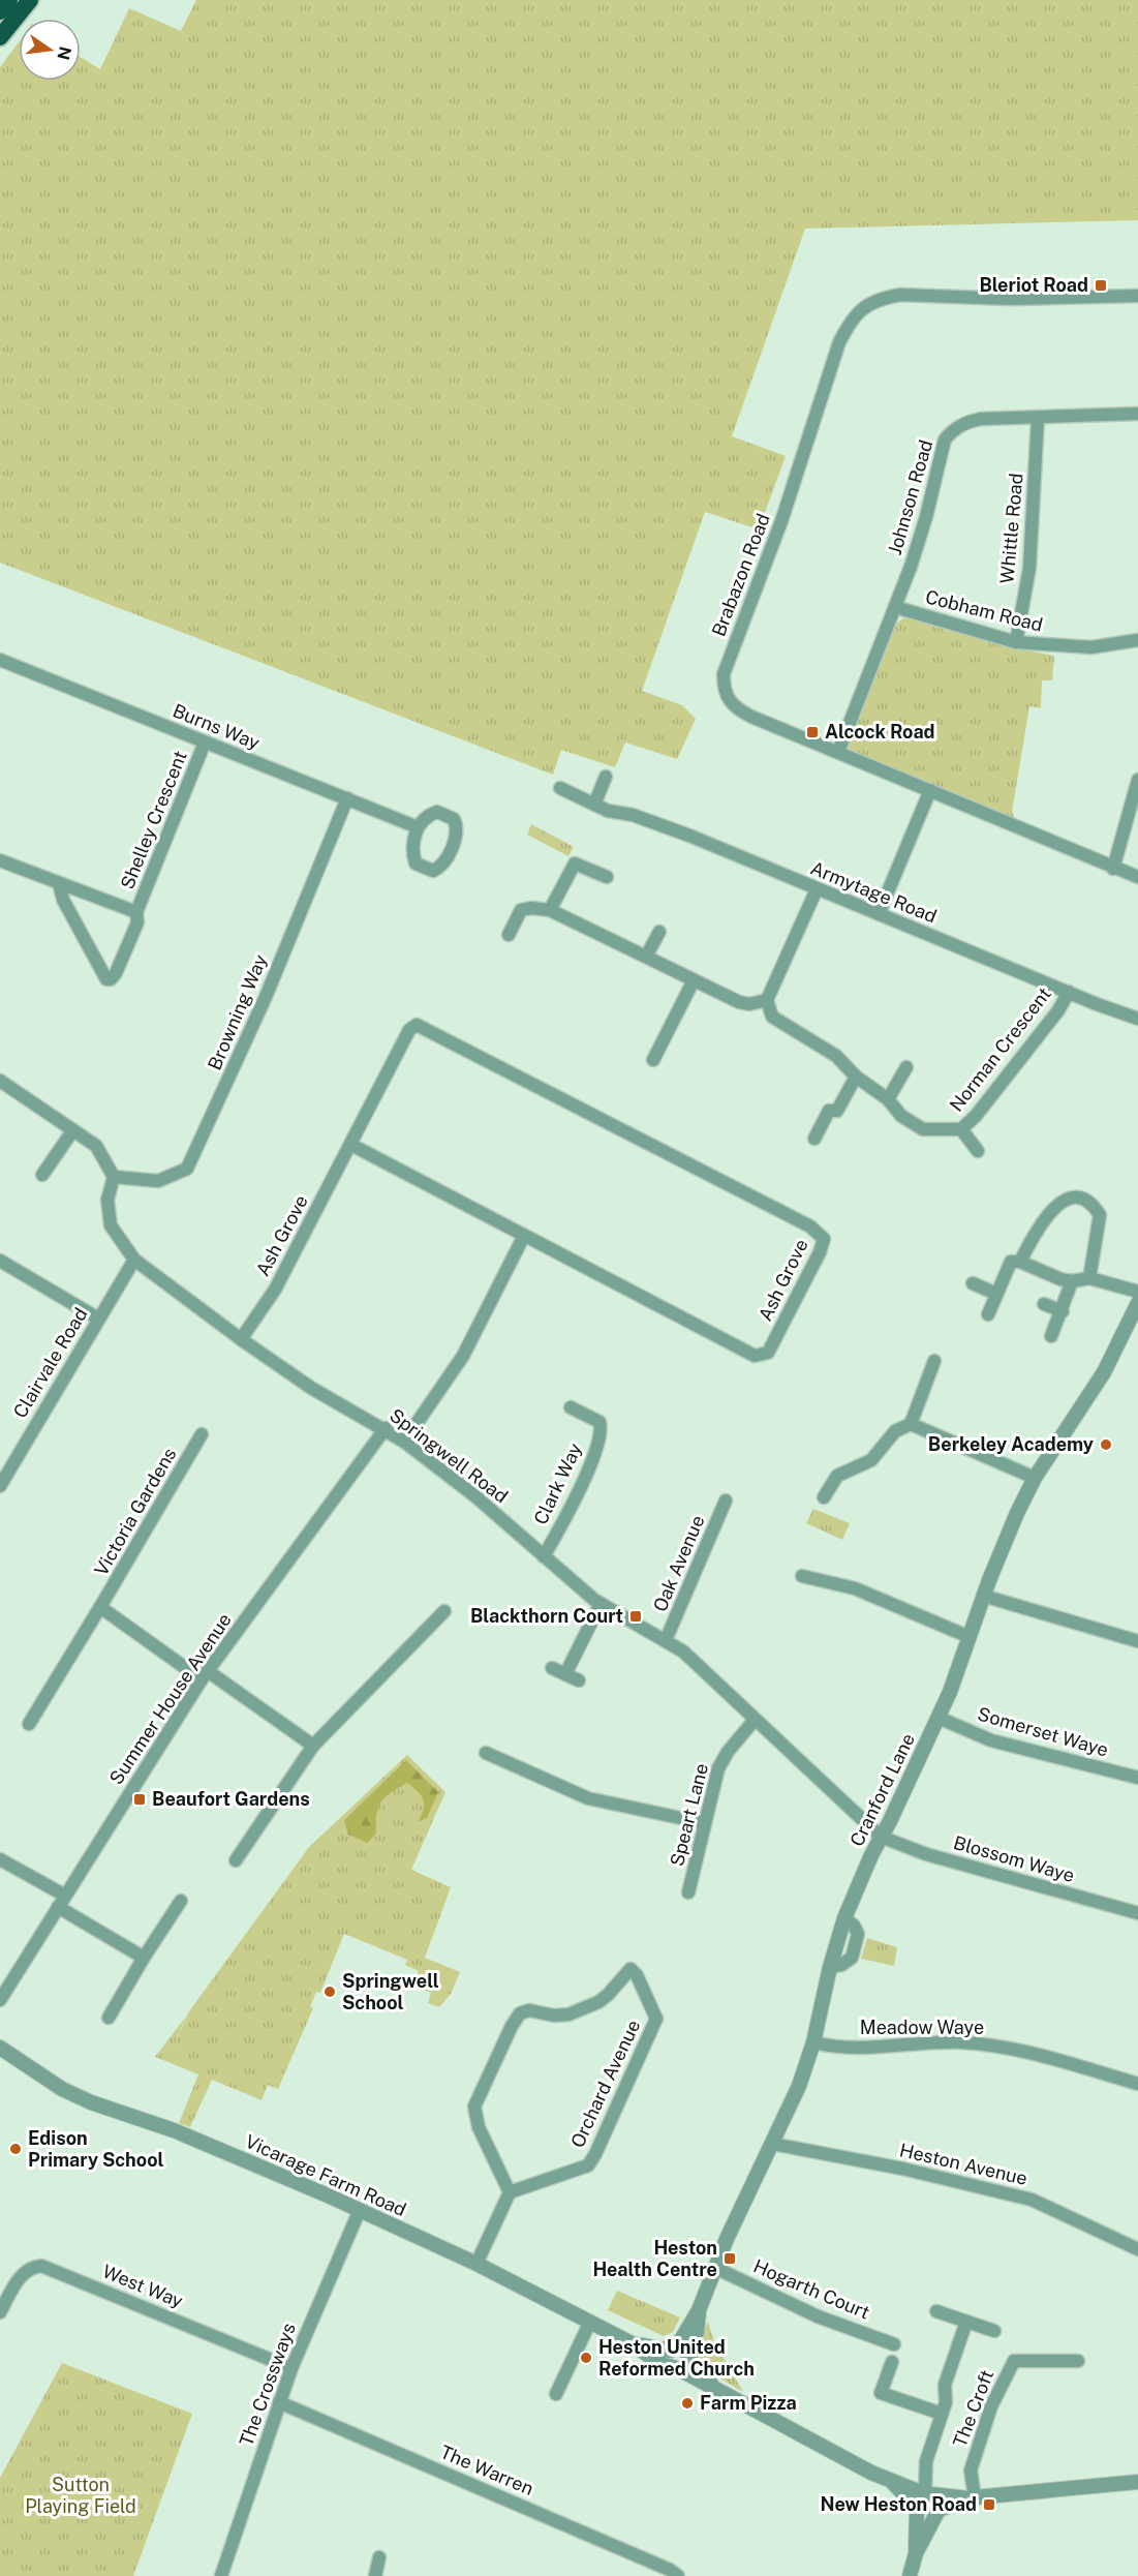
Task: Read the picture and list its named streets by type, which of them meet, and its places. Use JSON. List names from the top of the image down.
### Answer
{
  "streets": {
    "street": [
      "Johnson Road",
      "Whittle Road",
      "Brabazon Road",
      "Cobham Road",
      "Burns Way",
      "Shelley Crescent",
      "Armytage Road",
      "Browning Way",
      "Norman Crescent",
      "Ash Grove",
      "Clairvale Road",
      "Springwell Road",
      "Clark Way",
      "Victoria Gardens",
      "Oak Avenue",
      "Summer House Avenue",
      "Somerset Waye",
      "Cranford Lane",
      "Speart Lane",
      "Blossom Waye",
      "Meadow Waye",
      "Orchard Avenue",
      "Heston Avenue",
      "Vicarage Farm Road",
      "West Way",
      "Hogarth Court",
      "The Crossways",
      "The Croft",
      "The Warren"
    ]
  },
  "crossings": [
    ["Johnson Road", "Whittle Road"],
    ["Johnson Road", "Brabazon Road"],
    ["Johnson Road", "Cobham Road"],
    ["Whittle Road", "Cobham Road"],
    ["Burns Way", "Shelley Crescent"],
    ["Burns Way", "Browning Way"],
    ["Armytage Road", "Norman Crescent"],
    ["Browning Way", "Springwell Road"],
    ["Ash Grove", "Springwell Road"],
    ["Clairvale Road", "Springwell Road"],
    ["Springwell Road", "Clark Way"],
    ["Springwell Road", "Oak Avenue"],
    ["Springwell Road", "Summer House Avenue"],
    ["Springwell Road", "Cranford Lane"],
    ["Springwell Road", "Speart Lane"],
    ["Springwell Road", "Blossom Waye"],
    ["Somerset Waye", "Cranford Lane"],
    ["Cranford Lane", "Blossom Waye"],
    ["Cranford Lane", "Meadow Waye"],
    ["Cranford Lane", "Heston Avenue"],
    ["Cranford Lane", "Vicarage Farm Road"],
    ["Cranford Lane", "Hogarth Court"],
    ["Vicarage Farm Road", "The Crossways"],
    ["West Way", "The Crossways"],
    ["The Crossways", "The Warren"]
  ],
  "parks": ["Sutton Playing Field"],
  "places": {
    "transit": [
      "Bleriot Road",
      "Alcock Road",
      "Blackthorn Court",
      "Beaufort Gardens",
      "Heston Health Centre",
      "New Heston Road"
    ],
    "other": [
      "Berkeley Academy",
      "Springwell School",
      "Edison Primary School",
      "Heston United Reformed Church",
      "Farm Pizza"
    ]
  },
  "north": "right"
}
